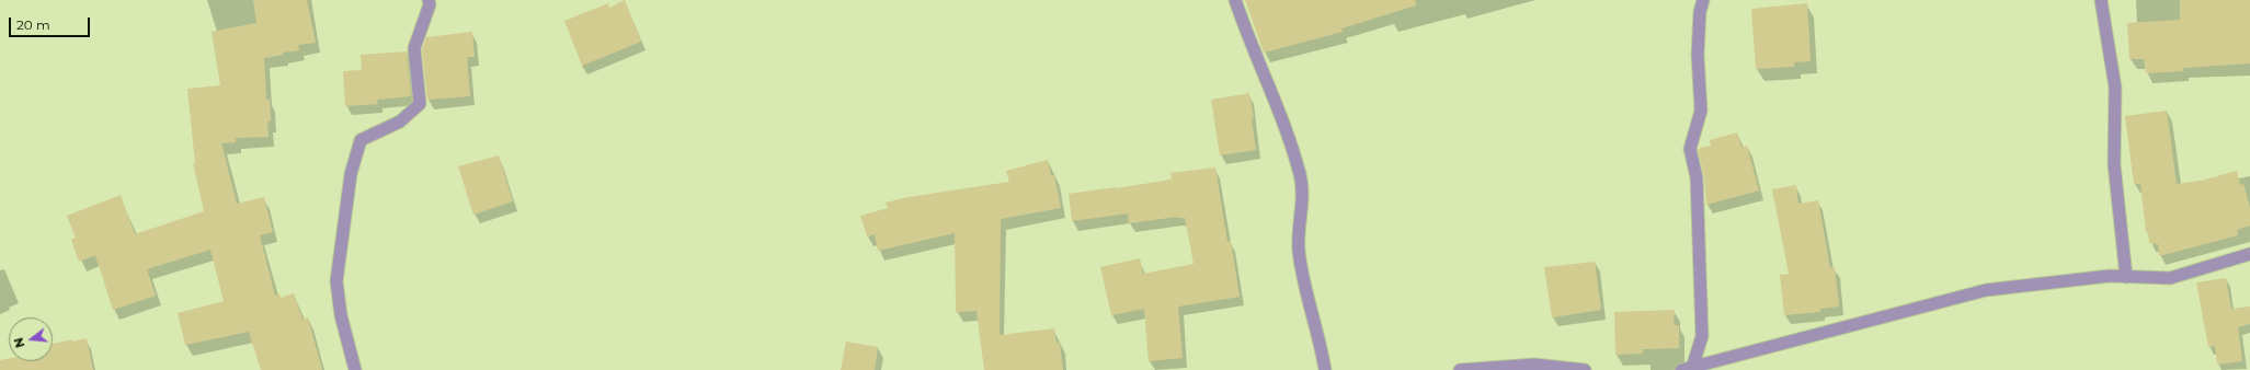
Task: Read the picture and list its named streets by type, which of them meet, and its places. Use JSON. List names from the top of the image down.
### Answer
{
  "scale_bar": "20 m",
  "north": "left"
}
